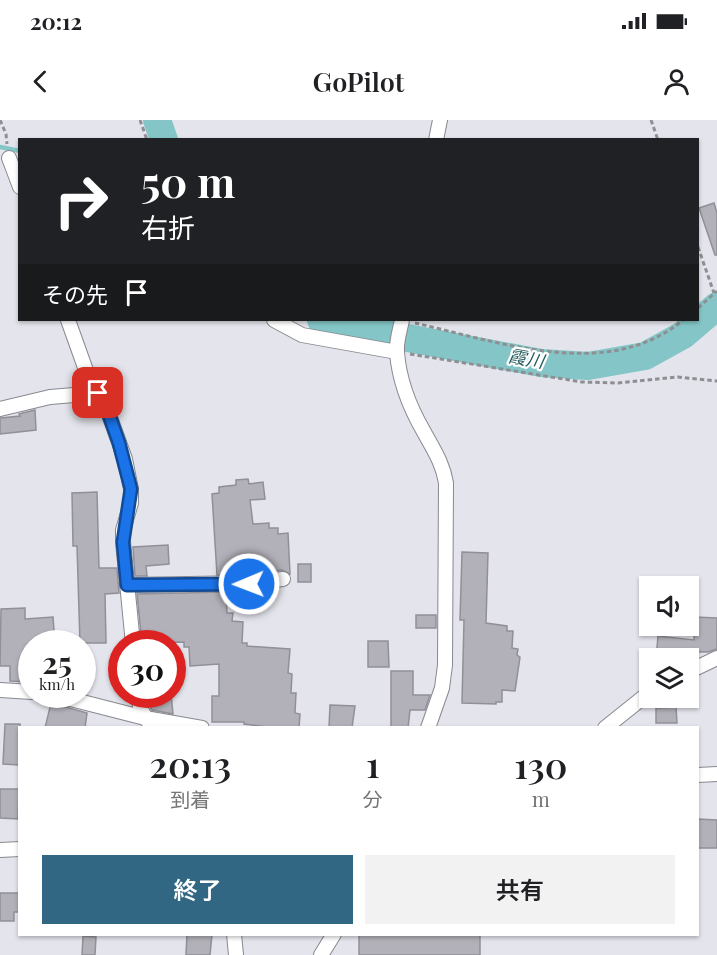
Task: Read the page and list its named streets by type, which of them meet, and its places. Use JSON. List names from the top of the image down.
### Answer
{
  "water": ["霞川"],
  "page": {
    "status": "20:12",
    "header": "GoPilot",
    "turn": ["50 m", "右折"],
    "then": "その先",
    "speed": "25 km/h",
    "limit": "30",
    "eta": [
      "20:13",
      "到着",
      "1",
      "分",
      "130",
      "m"
    ],
    "buttons": ["終了", "共有"]
  }
}
